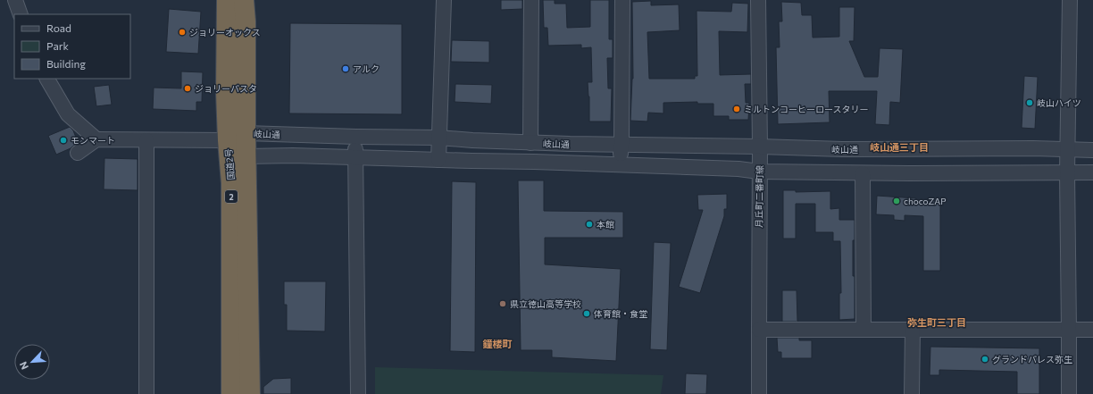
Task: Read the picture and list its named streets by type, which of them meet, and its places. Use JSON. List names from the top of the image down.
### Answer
{
  "streets": {
    "highway": ["国道2号", "2"],
    "street": ["岐山通", "月丘町二番町線"]
  },
  "crossings": [
    ["岐山通", "国道2号"],
    ["岐山通", "月丘町二番町線"]
  ],
  "districts": ["岐山通三丁目", "弥生町三丁目", "鐘楼町"],
  "places": [
    "ジョリーオックス",
    "アルク",
    "ジョリーパスタ",
    "岐山ハイツ",
    "ミルトンコーヒーロースタリー",
    "モンマート",
    "chocoZAP",
    "本館",
    "県立徳山高等学校",
    "体育館・食堂",
    "グランドパレス弥生"
  ],
  "legend": ["Road", "Park", "Building"],
  "north": "bottom left"
}
